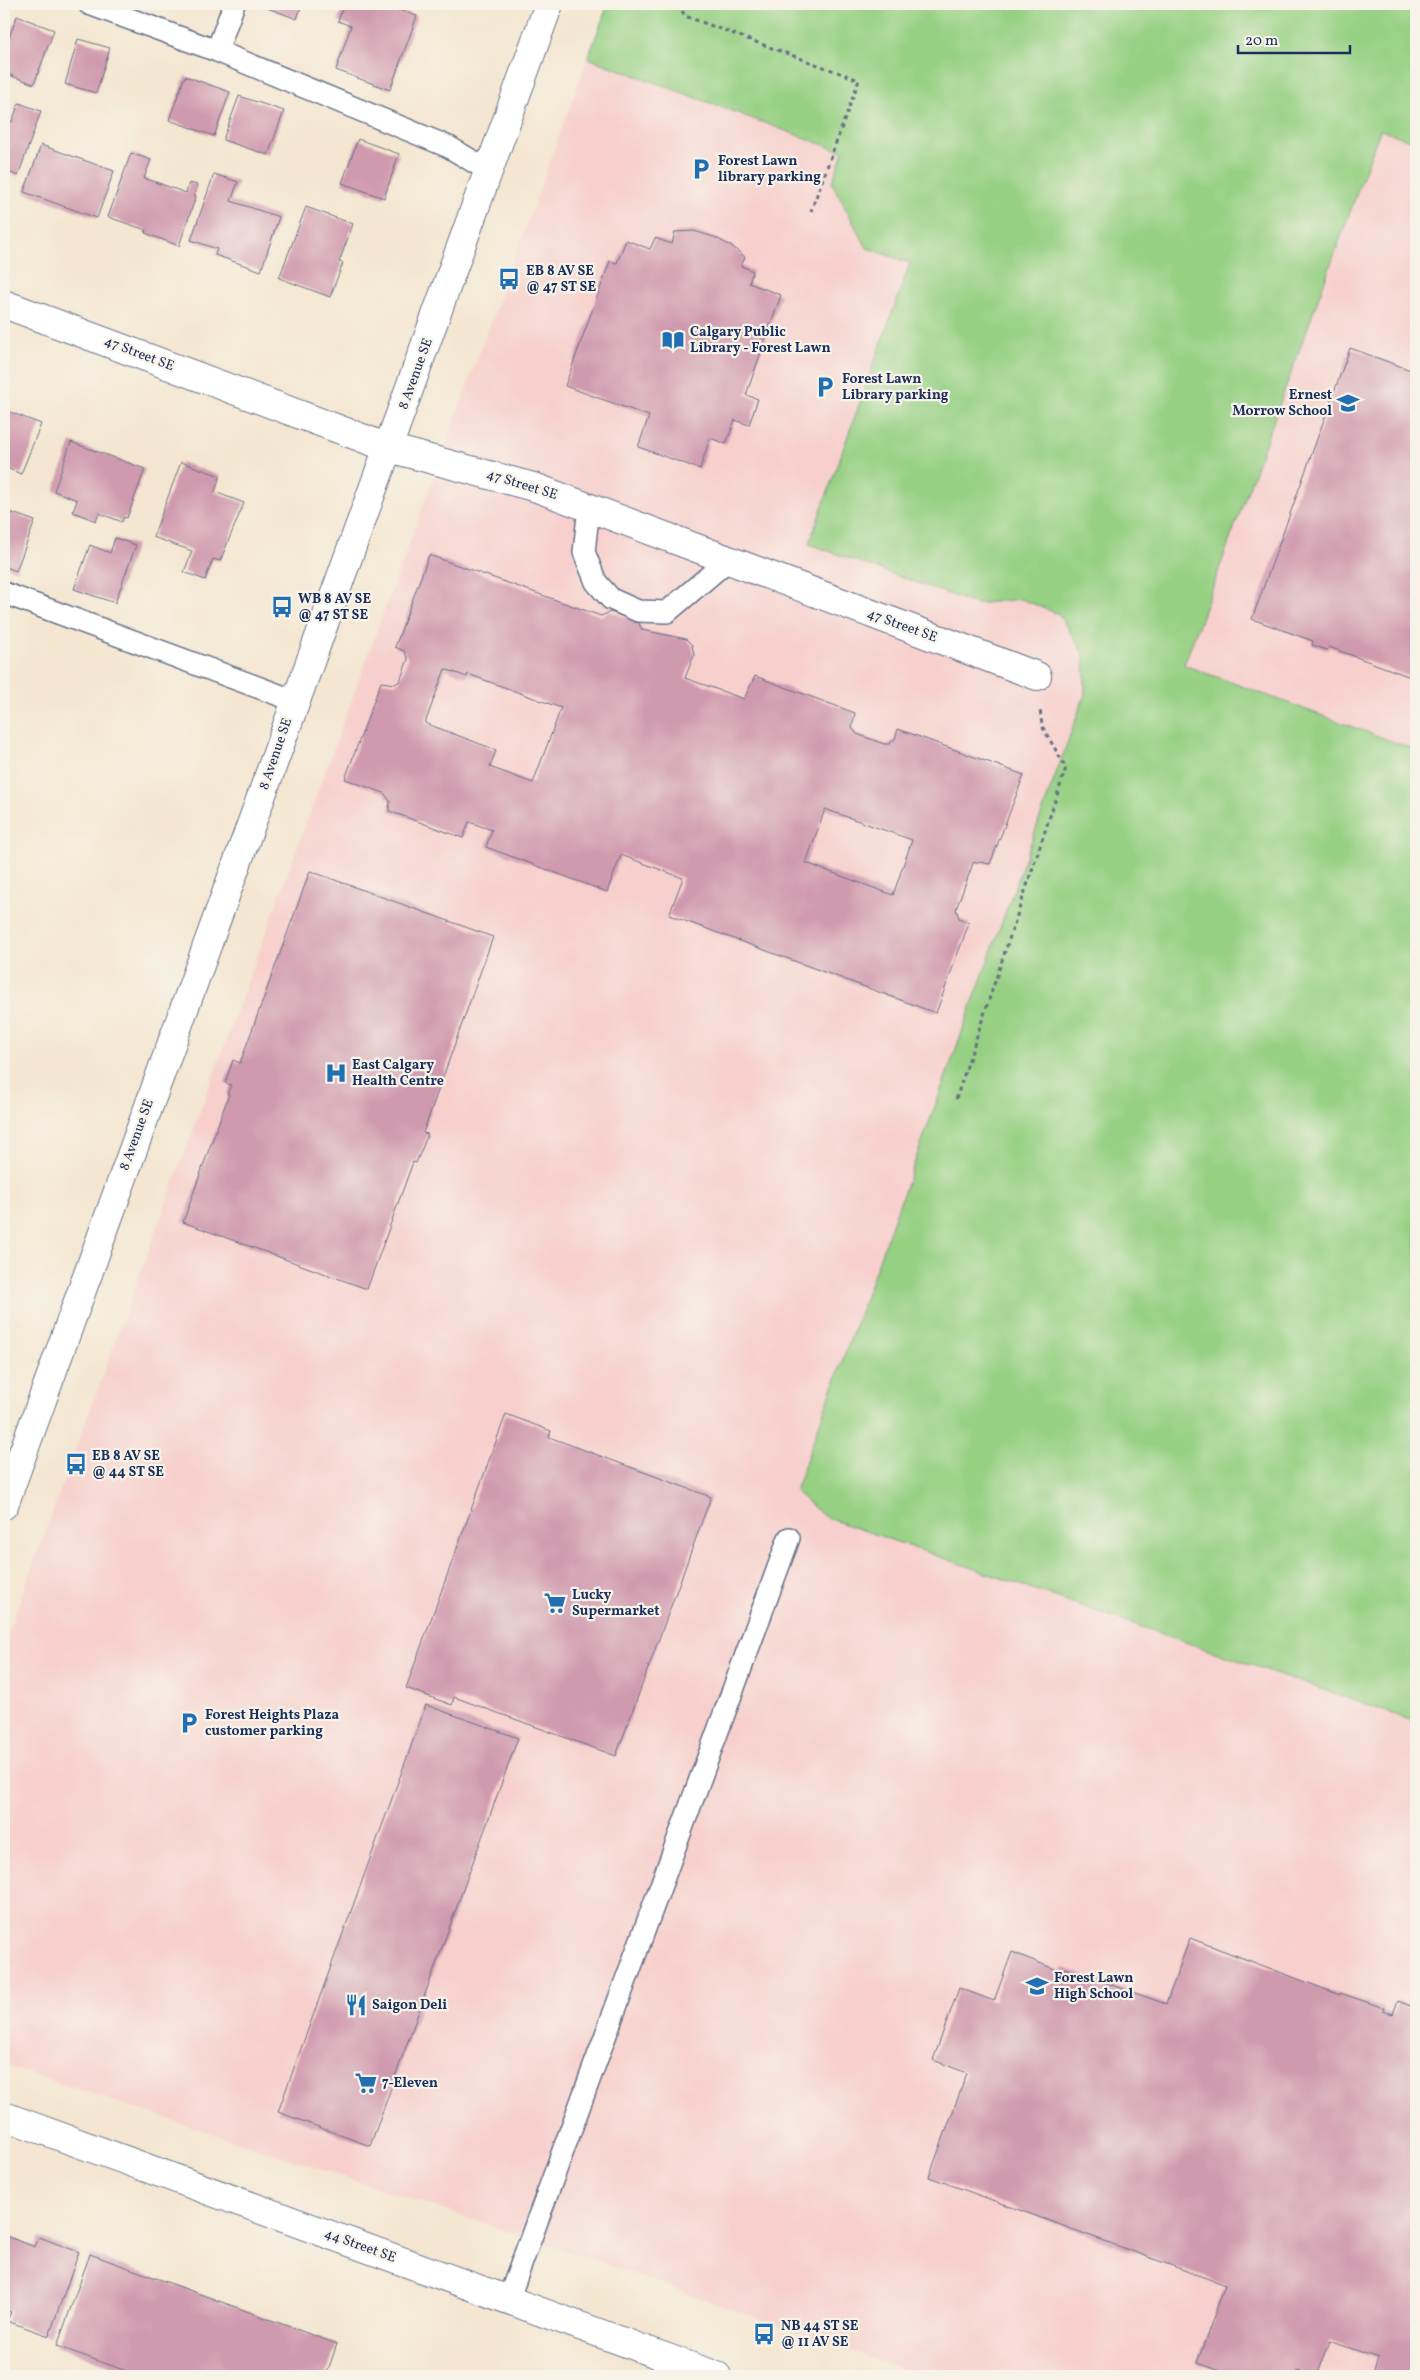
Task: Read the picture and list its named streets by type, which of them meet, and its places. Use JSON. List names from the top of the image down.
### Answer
{
  "streets": {
    "street": ["47 Street SE", "8 Avenue SE", "44 Street SE"]
  },
  "crossings": [
    ["47 Street SE", "8 Avenue SE"]
  ],
  "places": {
    "parking": ["Forest Lawn library parking", "Forest Lawn Library parking", "Forest Heights Plaza customer parking"],
    "bus stop": [
      "EB 8 AV SE @ 47 ST SE",
      "WB 8 AV SE @ 47 ST SE",
      "EB 8 AV SE @ 44 ST SE",
      "NB 44 ST SE @ 11 AV SE"
    ],
    "library": ["Calgary Public Library - Forest Lawn"],
    "school or university": ["Ernest Morrow School", "Forest Lawn High School"],
    "hospital": ["East Calgary Health Centre"],
    "supermarket": ["Lucky Supermarket", "7-Eleven"],
    "restaurant": ["Saigon Deli"]
  },
  "scale_bar": "20 m"
}
